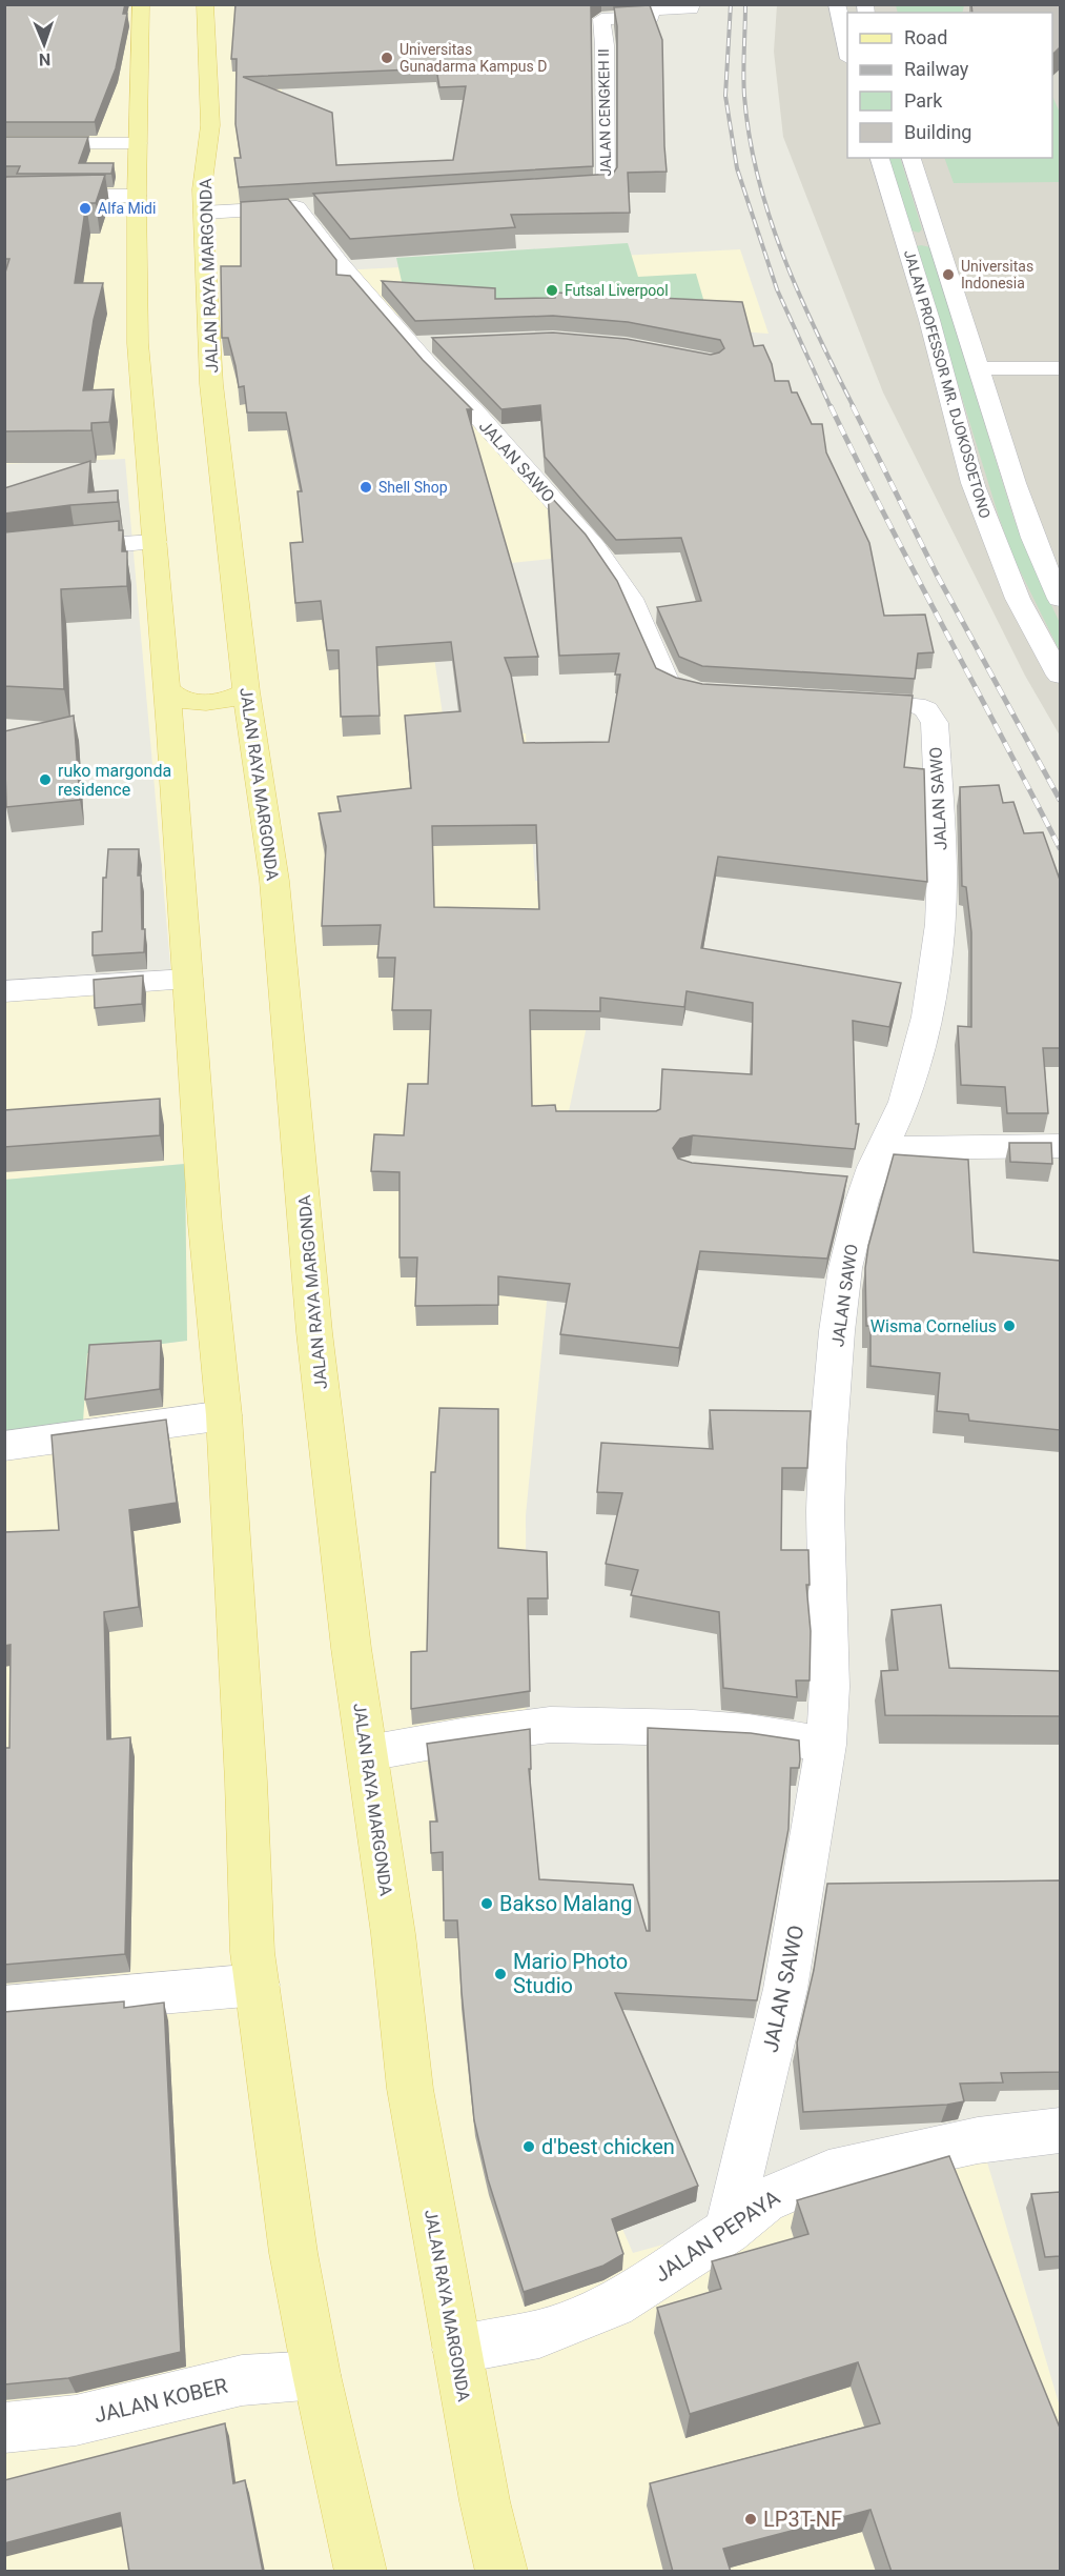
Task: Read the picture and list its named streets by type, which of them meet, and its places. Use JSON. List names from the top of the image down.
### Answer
{
  "streets": {
    "main road": ["JALAN RAYA MARGONDA"],
    "street": [
      "JALAN CENGKEH II",
      "JALAN PROFESSOR MR. DJOKOSOETONO",
      "JALAN SAWO",
      "JALAN PEPAYA",
      "JALAN KOBER"
    ]
  },
  "crossings": [
    ["JALAN RAYA MARGONDA", "JALAN SAWO"],
    ["JALAN RAYA MARGONDA", "JALAN PEPAYA"],
    ["JALAN SAWO", "JALAN PEPAYA"]
  ],
  "places": [
    "Universitas Gunadarma Kampus D",
    "Alfa Midi",
    "Universitas Indonesia",
    "Futsal Liverpool",
    "Shell Shop",
    "ruko margonda residence",
    "Wisma Cornelius",
    "Bakso Malang",
    "Mario Photo Studio",
    "d'best chicken",
    "LP3T-NF"
  ],
  "legend": [
    "Road",
    "Railway",
    "Park",
    "Building"
  ],
  "north": "bottom"
}
